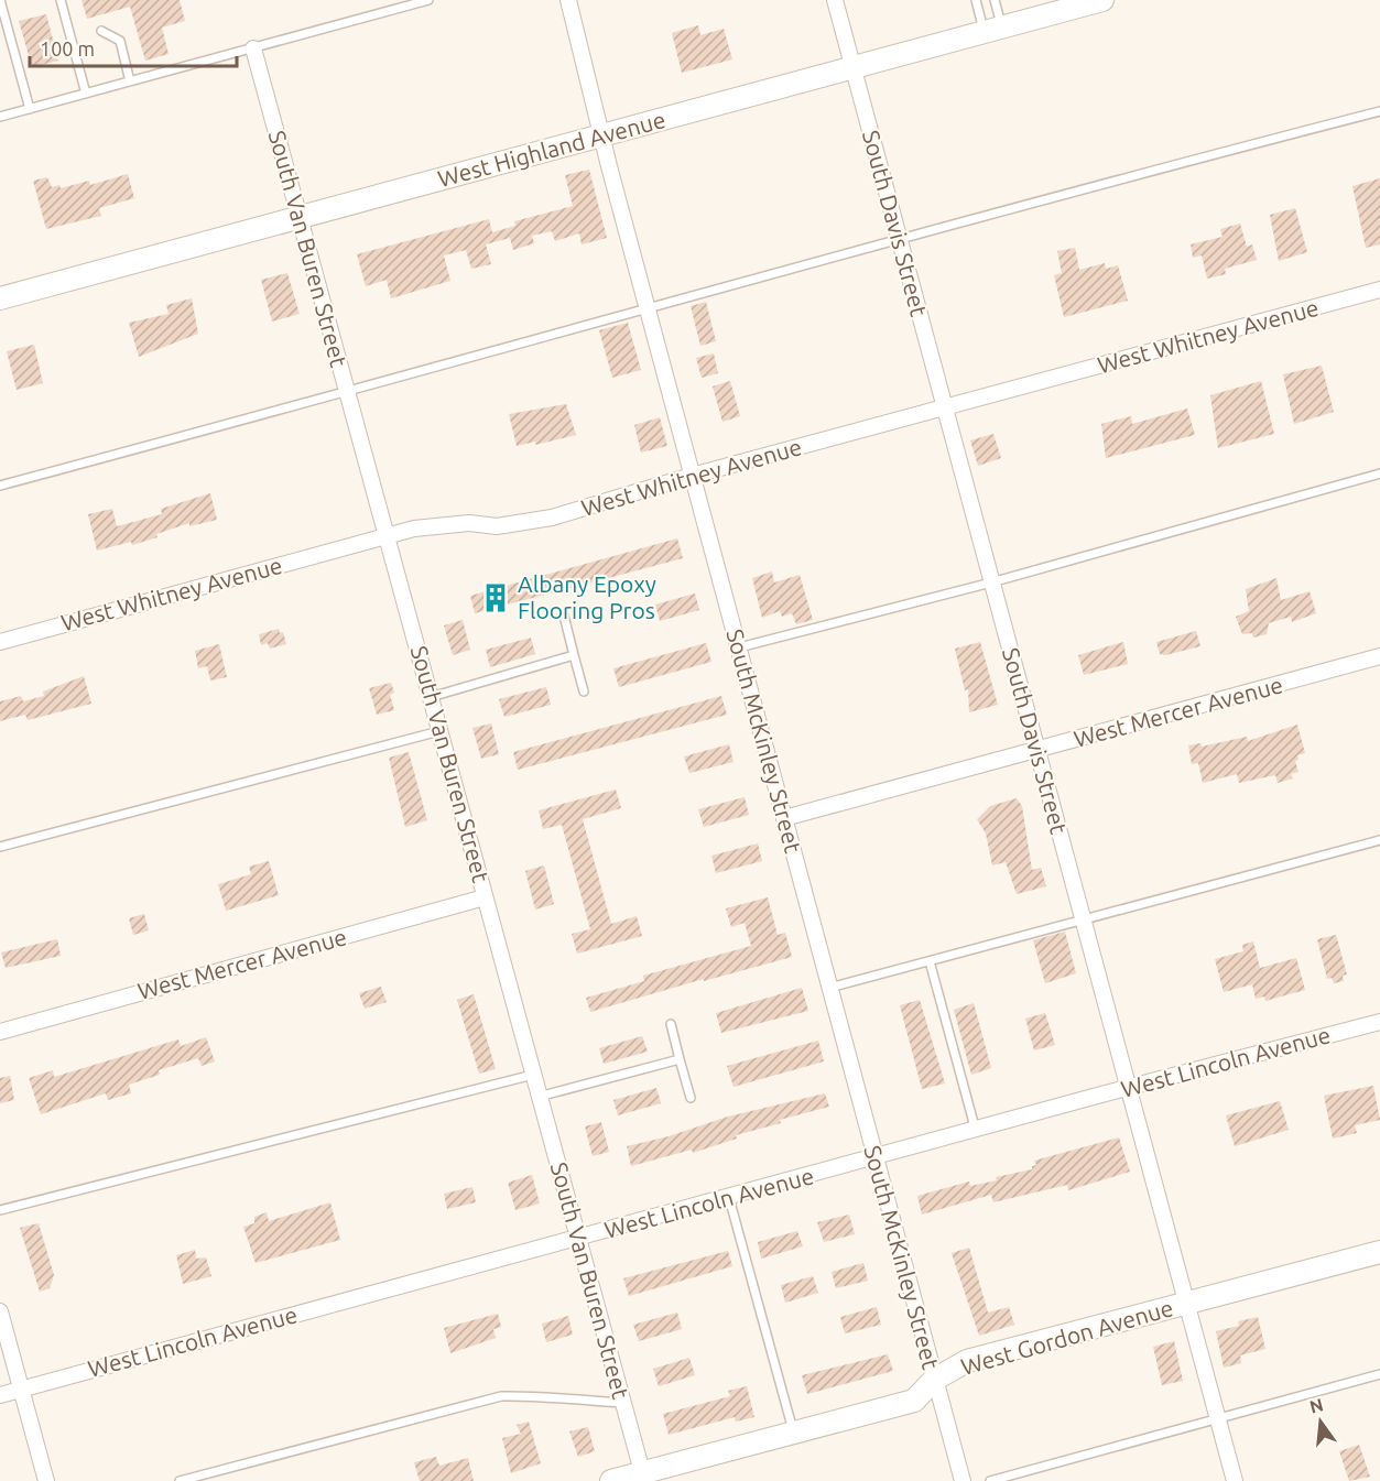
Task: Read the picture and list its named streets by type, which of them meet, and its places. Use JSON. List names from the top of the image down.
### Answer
{
  "streets": {
    "street": [
      "West Highland Avenue",
      "South Davis Street",
      "South Van Buren Street",
      "West Whitney Avenue",
      "West Mercer Avenue",
      "South McKinley Street",
      "West Lincoln Avenue",
      "West Gordon Avenue"
    ]
  },
  "crossings": [
    ["West Highland Avenue", "South Davis Street"],
    ["West Highland Avenue", "South Van Buren Street"],
    ["West Highland Avenue", "South McKinley Street"],
    ["South Davis Street", "West Whitney Avenue"],
    ["South Davis Street", "West Mercer Avenue"],
    ["South Davis Street", "West Lincoln Avenue"],
    ["South Davis Street", "West Gordon Avenue"],
    ["South Van Buren Street", "West Whitney Avenue"],
    ["South Van Buren Street", "West Mercer Avenue"],
    ["South Van Buren Street", "West Lincoln Avenue"],
    ["South Van Buren Street", "West Gordon Avenue"],
    ["West Whitney Avenue", "South McKinley Street"],
    ["West Mercer Avenue", "South McKinley Street"],
    ["South McKinley Street", "West Lincoln Avenue"],
    ["South McKinley Street", "West Gordon Avenue"]
  ],
  "places": {
    "building": ["Albany Epoxy Flooring Pros"]
  },
  "scale_bar": "100 m",
  "north": "top"
}
